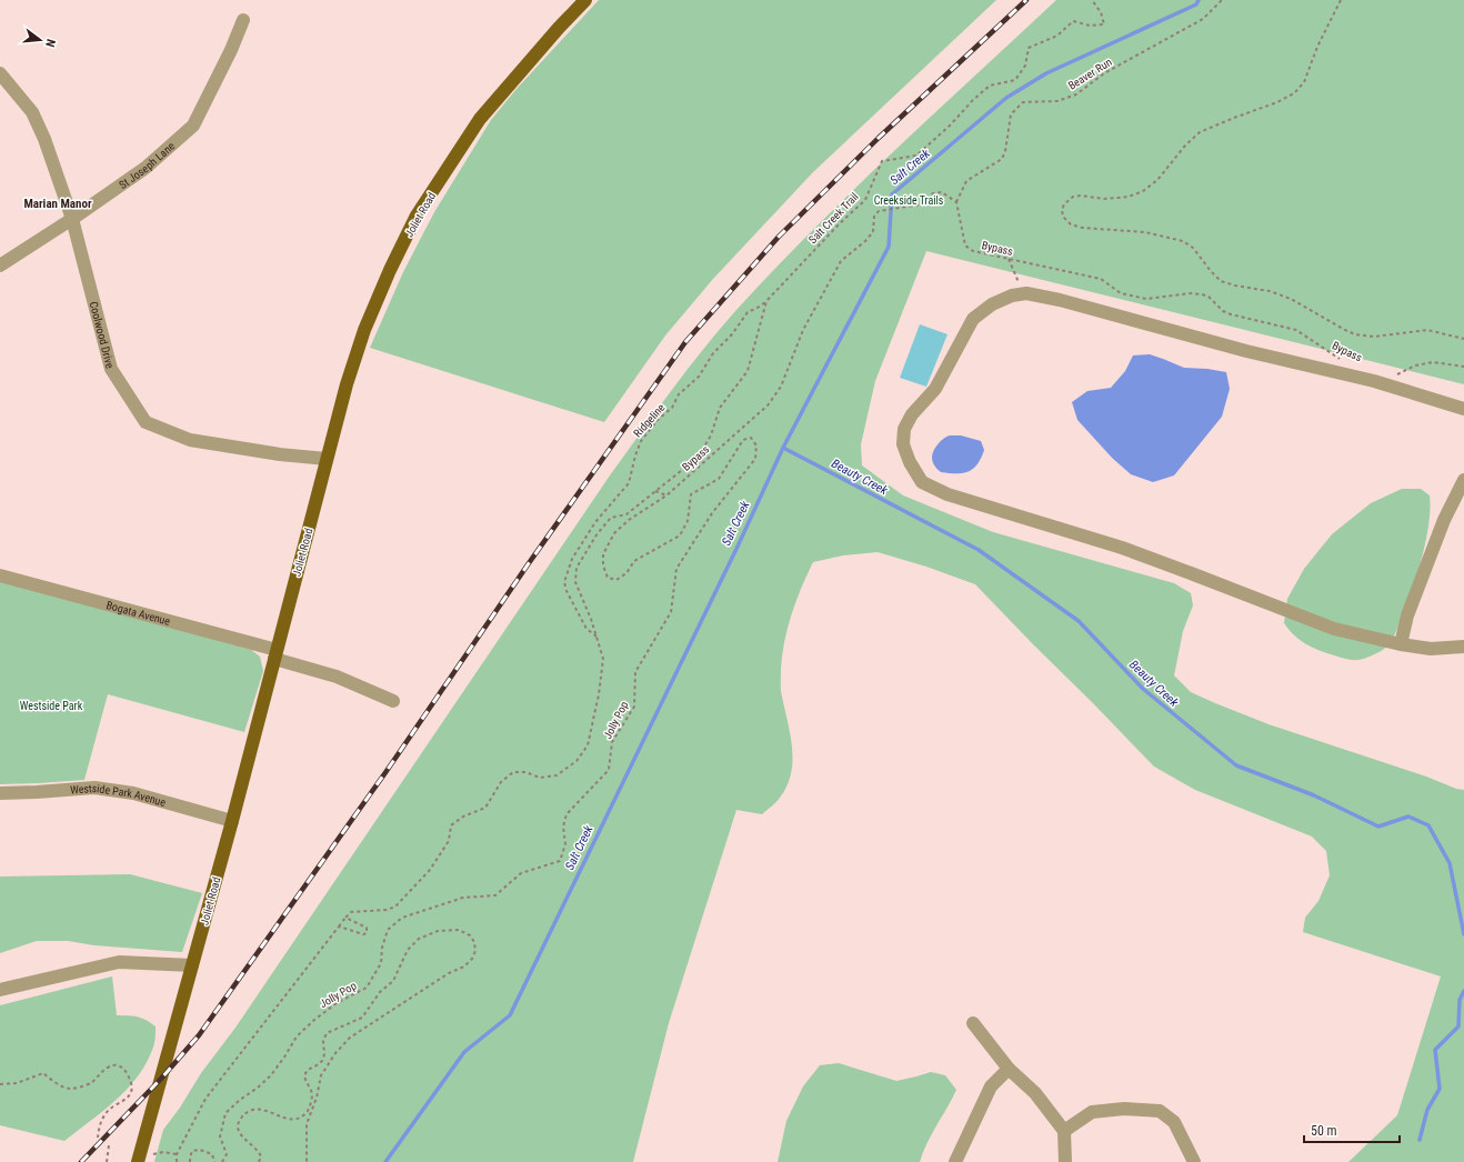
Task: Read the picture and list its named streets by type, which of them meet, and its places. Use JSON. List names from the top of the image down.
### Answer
{
  "streets": {
    "main road": ["Joliet Road"],
    "street": [
      "St Joseph Lane",
      "Coolwood Drive",
      "Bogata Avenue",
      "Westside Park Avenue"
    ],
    "path": [
      "Beaver Run",
      "Salt Creek Trail",
      "Bypass",
      "Ridgeline",
      "Jolly Pop"
    ]
  },
  "crossings": [
    ["Beaver Run", "Bypass"],
    ["St Joseph Lane", "Coolwood Drive"],
    ["Joliet Road", "Coolwood Drive"],
    ["Joliet Road", "Bogata Avenue"],
    ["Joliet Road", "Westside Park Avenue"],
    ["Salt Creek Trail", "Ridgeline"],
    ["Salt Creek Trail", "Jolly Pop"],
    ["Bypass", "Jolly Pop"],
    ["Ridgeline", "Jolly Pop"]
  ],
  "districts": ["Marian Manor"],
  "water": ["Salt Creek", "Beauty Creek"],
  "parks": ["Creekside Trails", "Westside Park"],
  "scale_bar": "50 m",
  "north": "right"
}
